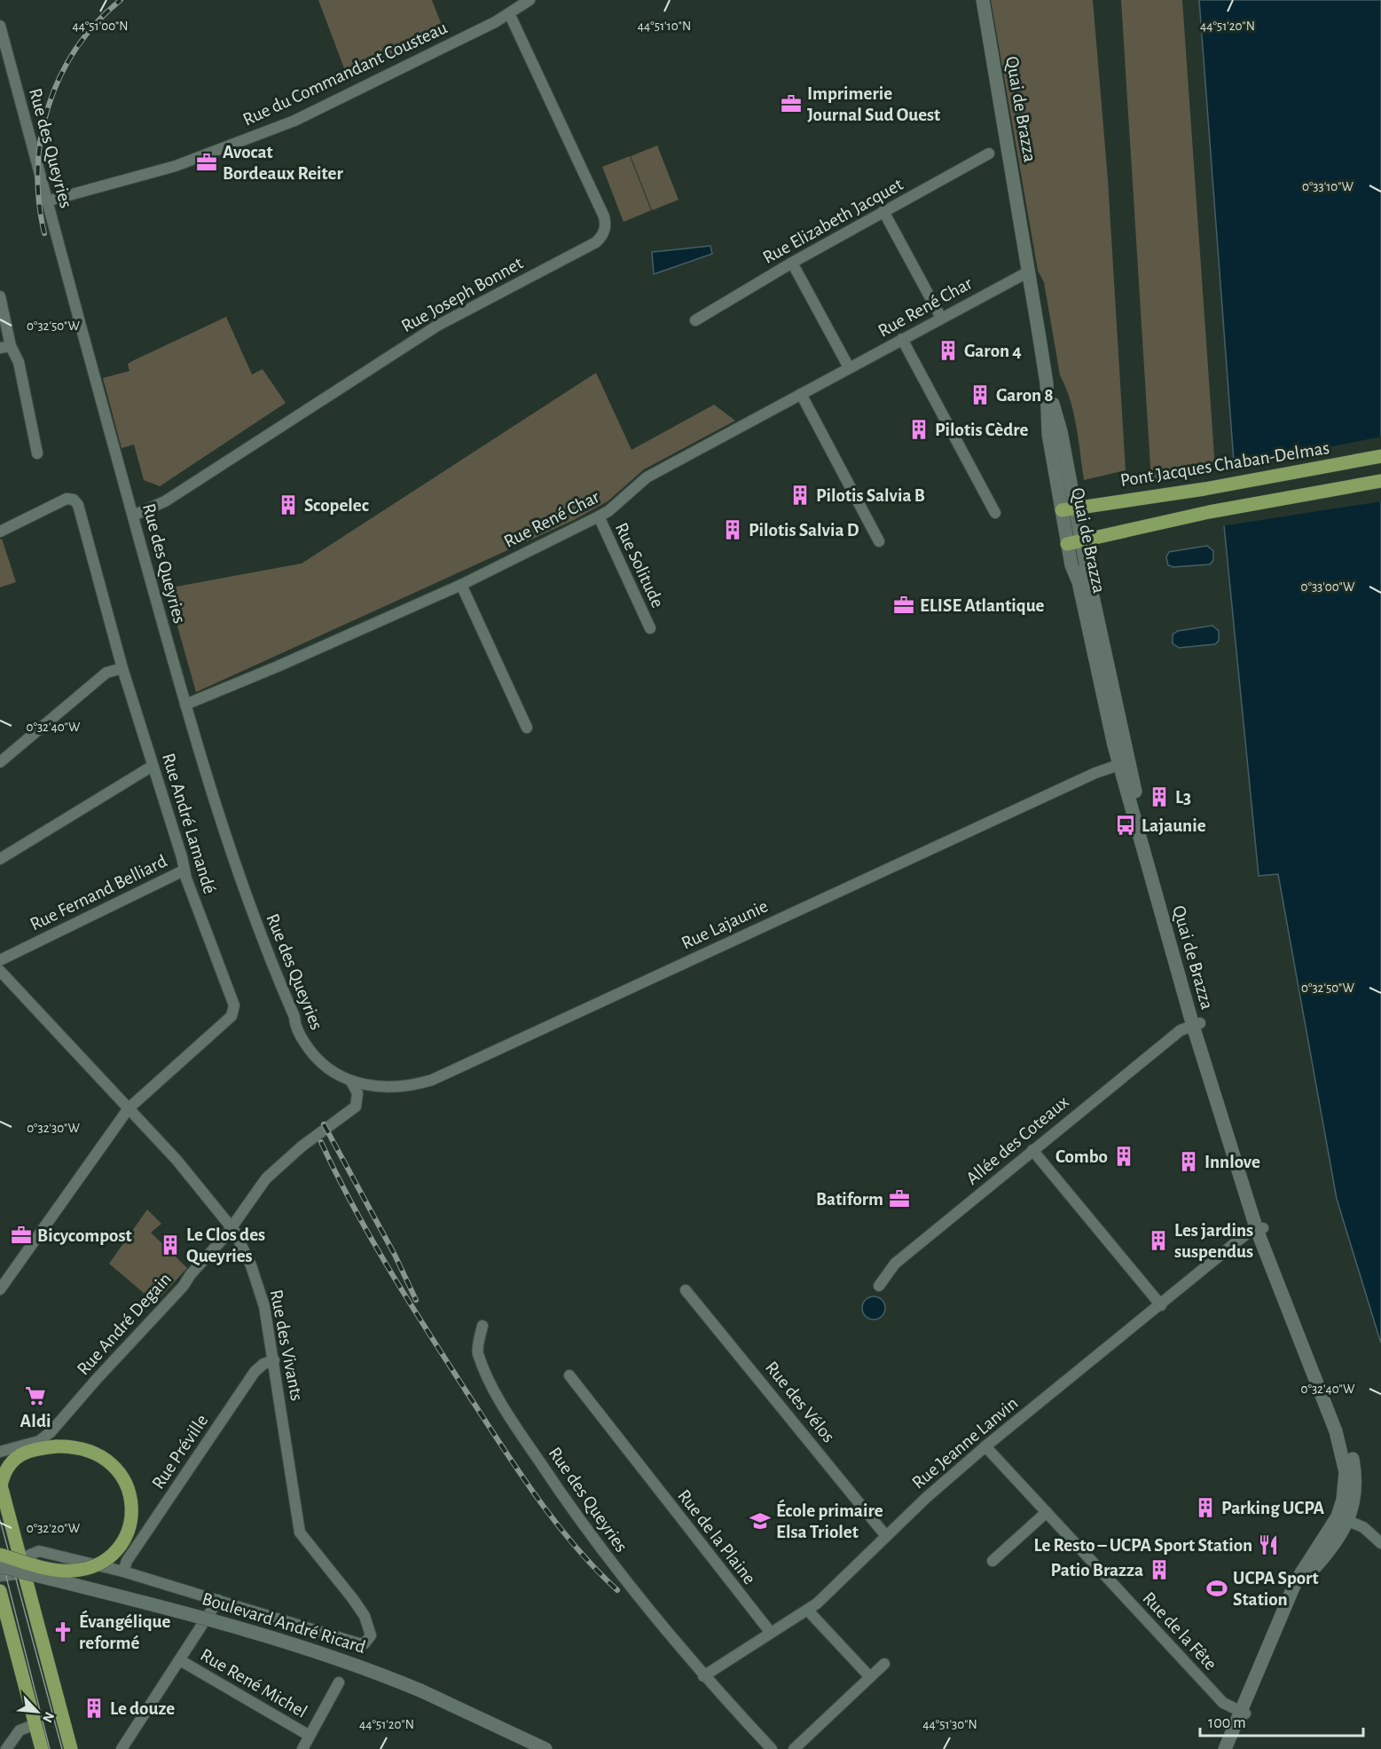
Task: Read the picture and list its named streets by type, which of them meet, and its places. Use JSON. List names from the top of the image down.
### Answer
{
  "streets": {
    "main road": ["Quai de Brazza", "Pont Jacques Chaban-Delmas", "Boulevard André Ricard"],
    "street": [
      "Rue du Commandant Cousteau",
      "Rue des Queyries",
      "Rue Elizabeth Jacquet",
      "Rue Joseph Bonnet",
      "Rue René Char",
      "Rue Solitude",
      "Rue André Lamandé",
      "Rue Fernand Belliard",
      "Rue Lajaunie",
      "Allée des Coteaux",
      "Rue André Degain",
      "Rue des Vivants",
      "Rue des Vélos",
      "Rue Jeanne Lanvin",
      "Rue Préville",
      "Rue de la Plaine",
      "Rue de la Fête",
      "Rue René Michel"
    ]
  },
  "crossings": [
    ["Rue du Commandant Cousteau", "Rue des Queyries"],
    ["Rue du Commandant Cousteau", "Rue Joseph Bonnet"],
    ["Quai de Brazza", "Rue René Char"],
    ["Quai de Brazza", "Pont Jacques Chaban-Delmas"],
    ["Quai de Brazza", "Rue Lajaunie"],
    ["Quai de Brazza", "Allée des Coteaux"],
    ["Quai de Brazza", "Rue Jeanne Lanvin"],
    ["Quai de Brazza", "Rue de la Fête"],
    ["Rue des Queyries", "Rue Joseph Bonnet"],
    ["Rue des Queyries", "Rue René Char"],
    ["Rue des Queyries", "Rue Lajaunie"],
    ["Rue des Queyries", "Rue André Degain"],
    ["Rue des Queyries", "Rue Jeanne Lanvin"],
    ["Rue René Char", "Rue Solitude"],
    ["Rue André Lamandé", "Rue Fernand Belliard"],
    ["Rue André Lamandé", "Rue des Vivants"],
    ["Rue Lajaunie", "Rue André Degain"],
    ["Rue André Degain", "Rue des Vivants"],
    ["Rue des Vivants", "Rue Préville"],
    ["Rue des Vélos", "Rue Jeanne Lanvin"],
    ["Rue Jeanne Lanvin", "Rue de la Plaine"],
    ["Rue Jeanne Lanvin", "Rue de la Fête"]
  ],
  "places": {
    "office": [
      "Imprimerie Journal Sud Ouest",
      "Avocat Bordeaux Reiter",
      "ELISE Atlantique",
      "Batiform",
      "Bicycompost"
    ],
    "building": [
      "Garon 4",
      "Garon 8",
      "Pilotis Cèdre",
      "Pilotis Salvia B",
      "Scopelec",
      "Pilotis Salvia D",
      "L3",
      "Combo",
      "Innlove",
      "Les jardins suspendus",
      "Le Clos des Queyries",
      "Parking UCPA",
      "Patio Brazza",
      "Le douze"
    ],
    "bus stop": ["Lajaunie"],
    "supermarket": ["Aldi"],
    "school or university": ["École primaire Elsa Triolet"],
    "restaurant": ["Le Resto – UCPA Sport Station"],
    "sports": ["UCPA Sport Station"],
    "church": ["Évangélique reformé"]
  },
  "scale_bar": "100 m",
  "north": "bottom right",
  "coordinates": [
    "44°51'00\"N",
    "44°51'10\"N",
    "44°51'20\"N",
    "0°33'10\"W",
    "0°32'50\"W",
    "0°33'00\"W",
    "0°32'40\"W",
    "0°32'30\"W",
    "0°32'20\"W",
    "44°51'30\"N"
  ]
}
